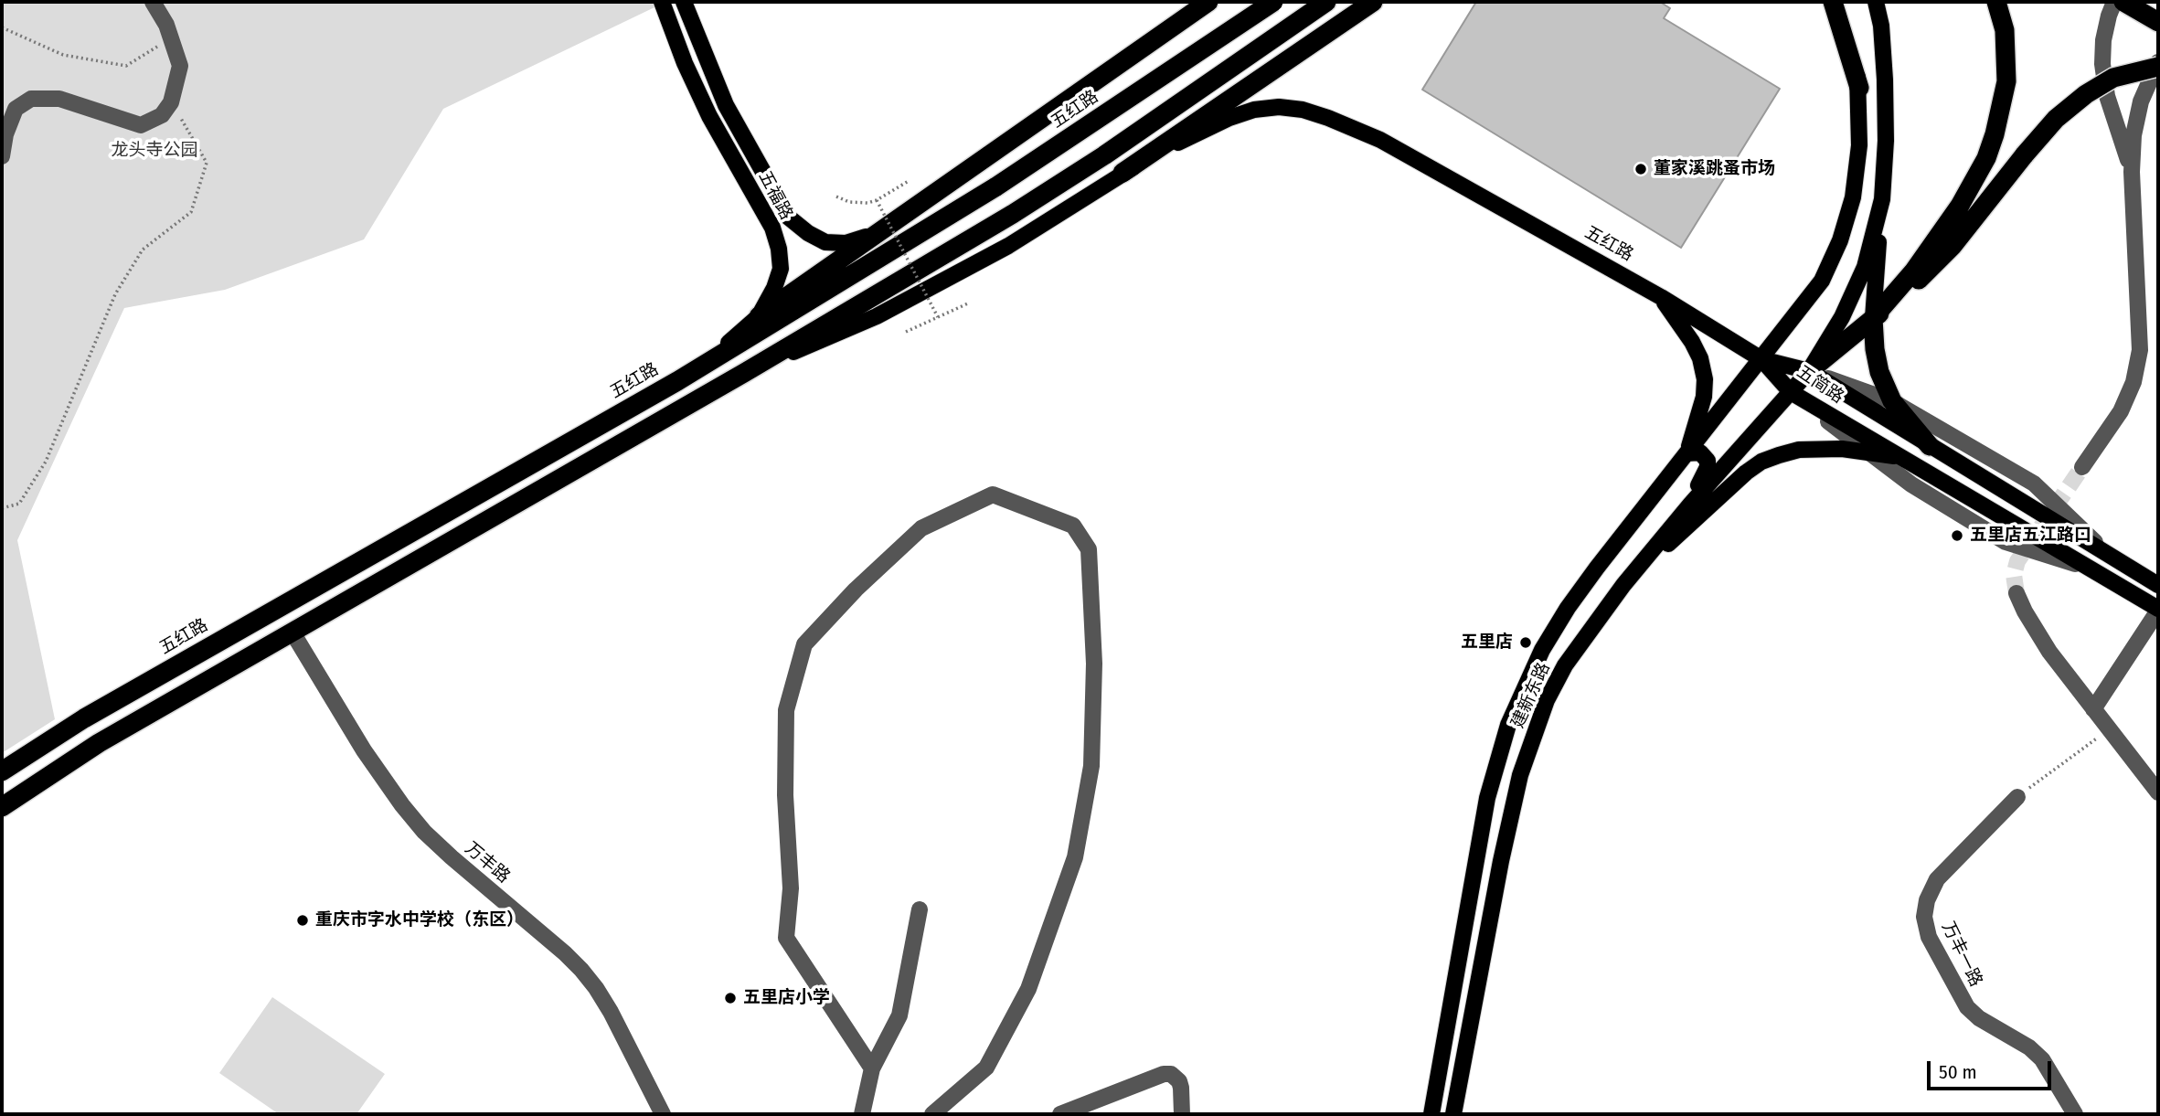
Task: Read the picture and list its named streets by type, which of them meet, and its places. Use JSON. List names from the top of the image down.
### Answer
{
  "streets": {
    "highway": ["五红路"],
    "main road": ["五福路", "五简路", "建新东路"],
    "street": ["万丰路", "万丰一路"]
  },
  "crossings": [
    ["五红路", "五福路"],
    ["五红路", "五简路"],
    ["五红路", "建新东路"],
    ["五红路", "万丰路"],
    ["五简路", "建新东路"]
  ],
  "parks": ["龙头寺公园"],
  "places": [
    "董家溪跳蚤市场",
    "五里店五江路口",
    "五里店",
    "重庆市字水中学校（东区）",
    "五里店小学"
  ],
  "scale_bar": "50 m"
}
